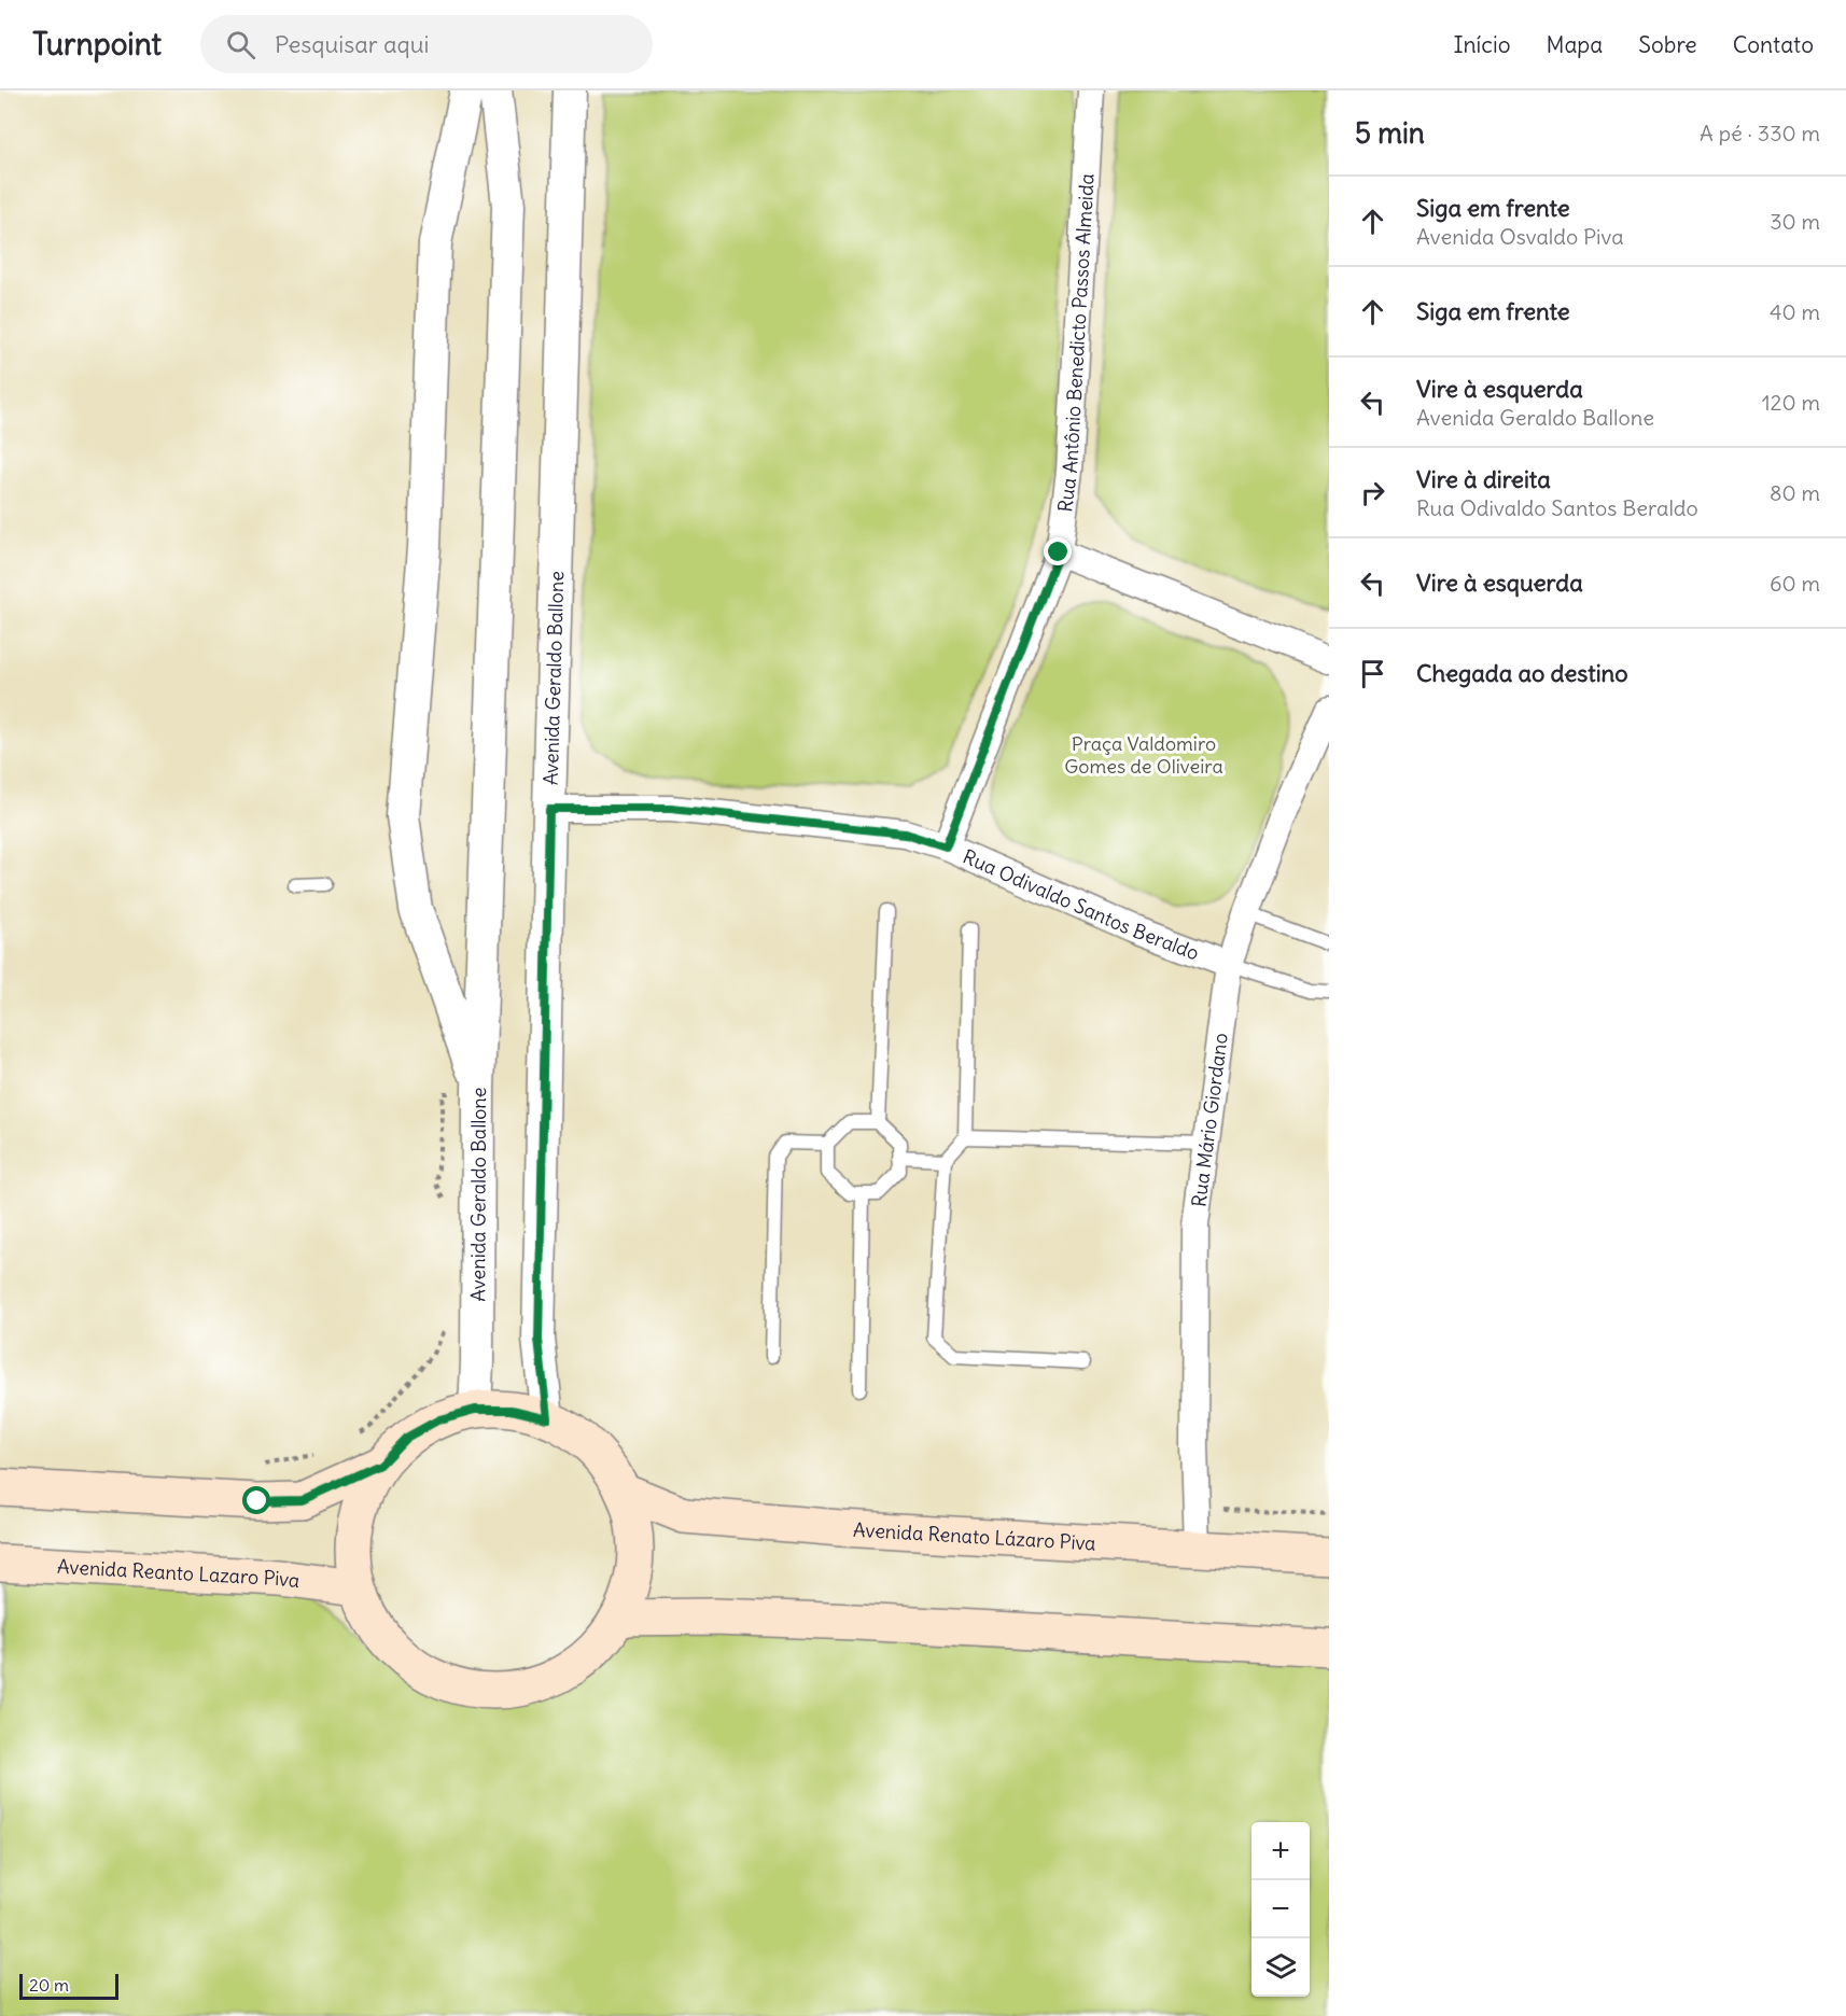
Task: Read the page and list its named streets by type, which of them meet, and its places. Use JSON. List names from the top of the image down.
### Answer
{
  "streets": {
    "main road": ["Avenida Renato Lázaro Piva", "Avenida Reanto Lazaro Piva"],
    "street": [
      "Rua Antônio Benedicto Passos Almeida",
      "Avenida Geraldo Ballone",
      "Rua Odivaldo Santos Beraldo",
      "Rua Mário Giordano"
    ]
  },
  "crossings": [
    ["Rua Antônio Benedicto Passos Almeida", "Rua Odivaldo Santos Beraldo"],
    ["Avenida Geraldo Ballone", "Rua Odivaldo Santos Beraldo"],
    ["Rua Odivaldo Santos Beraldo", "Rua Mário Giordano"],
    ["Rua Mário Giordano", "Avenida Renato Lázaro Piva"]
  ],
  "parks": ["Praça Valdomiro Gomes de Oliveira"],
  "scale_bar": "20 m",
  "page": {
    "header": "Turnpoint",
    "search": "Pesquisar aqui",
    "nav": [
      "Início",
      "Mapa",
      "Sobre",
      "Contato"
    ],
    "heading": ["5 min", "A pé · 330 m"],
    "list": [
      ["Siga em frente", "Avenida Osvaldo Piva", "30 m"],
      ["Siga em frente", "40 m"],
      ["Vire à esquerda", "Avenida Geraldo Ballone", "120 m"],
      ["Vire à direita", "Rua Odivaldo Santos Beraldo", "80 m"],
      ["Vire à esquerda", "60 m"],
      "Chegada ao destino"
    ],
    "map_buttons": ["+", "−"],
    "scale": "20 m"
  }
}
